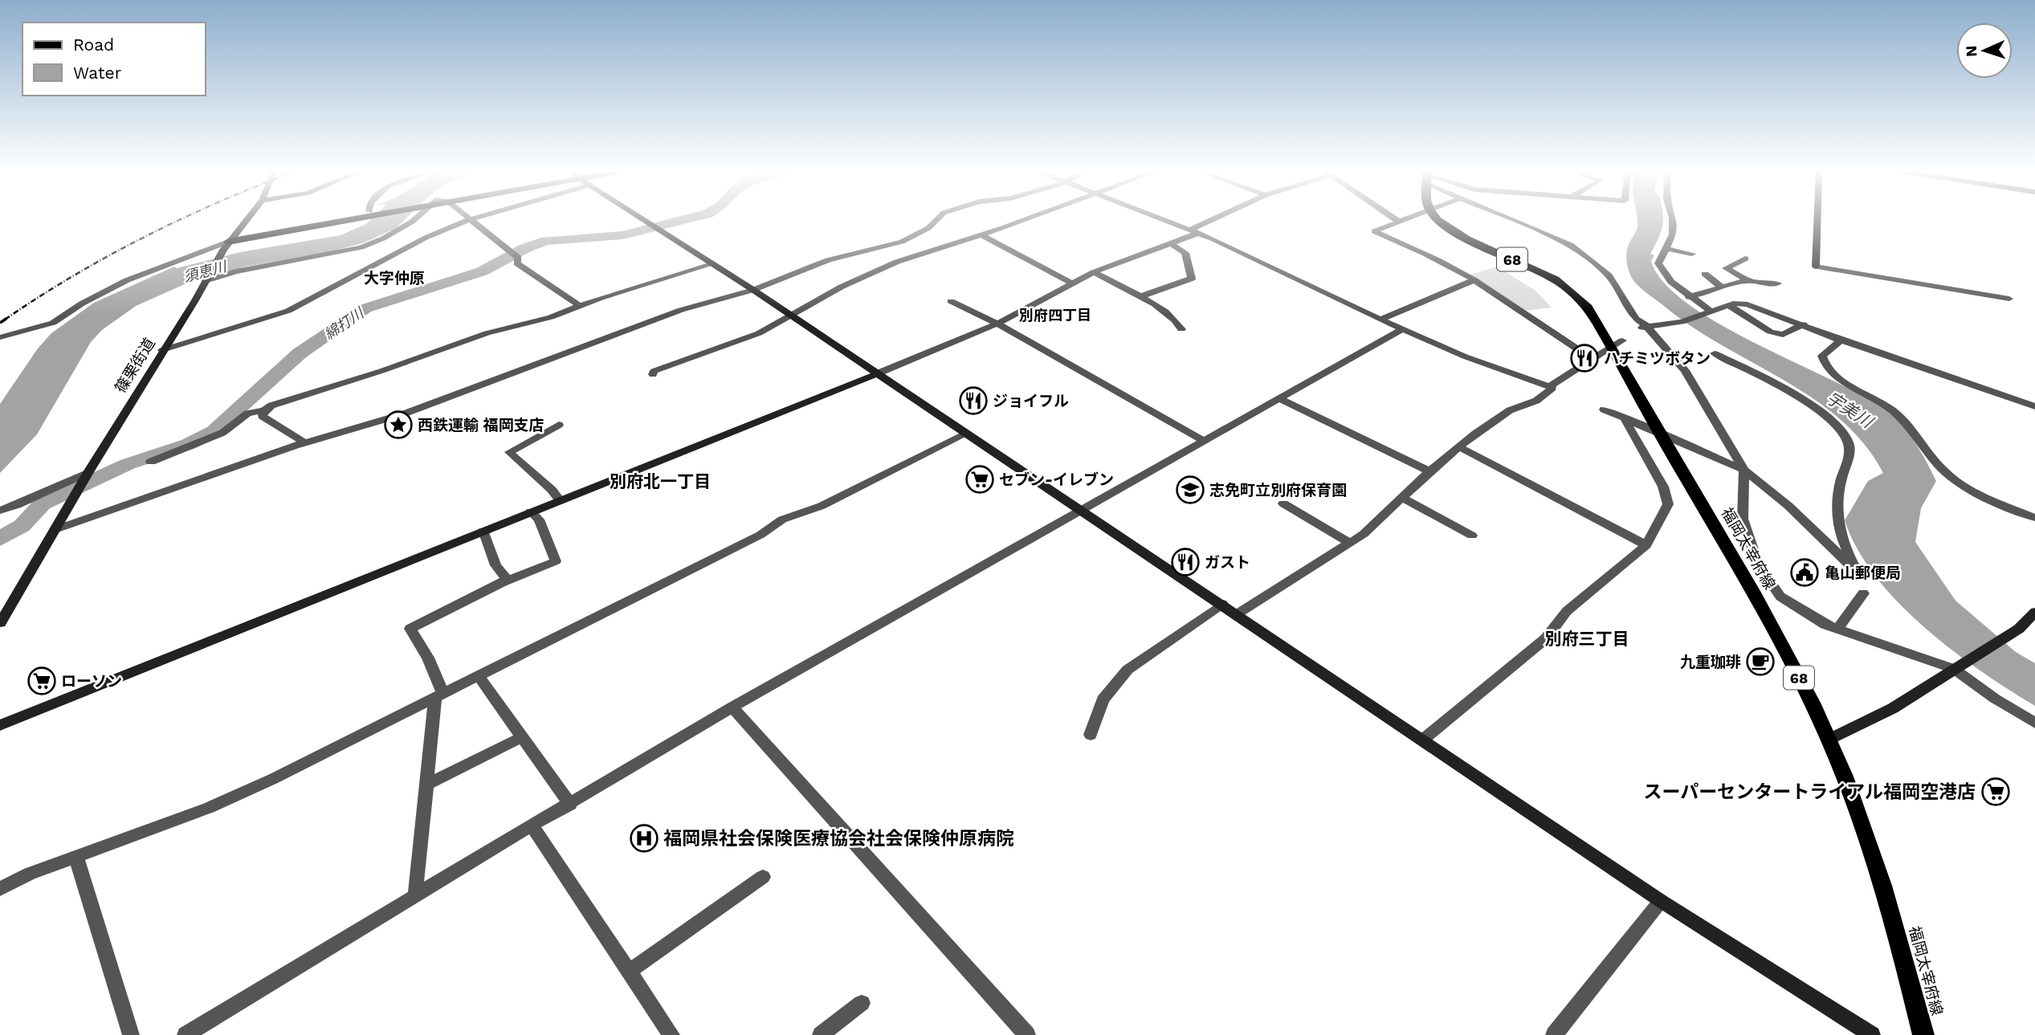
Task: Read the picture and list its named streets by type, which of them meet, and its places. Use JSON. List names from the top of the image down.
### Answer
{
  "streets": {
    "main road": ["68", "福岡太宰府線"],
    "street": ["篠栗街道"]
  },
  "districts": [
    "大字仲原",
    "別府四丁目",
    "別府北一丁目",
    "別府三丁目"
  ],
  "water": ["須恵川", "綿打川", "宇美川"],
  "places": {
    "restaurant": ["ハチミツボタン", "ジョイフル", "ガスト"],
    "place": ["西鉄運輸 福岡支店"],
    "supermarket": ["セブン-イレブン", "ローソン", "スーパーセンタートライアル福岡空港店"],
    "school or university": ["志免町立別府保育園"],
    "public building": ["亀山郵便局"],
    "cafe": ["九重珈琲"],
    "hospital": ["福岡県社会保険医療協会社会保険仲原病院"]
  },
  "legend": ["Road", "Water"],
  "north": "left"
}
